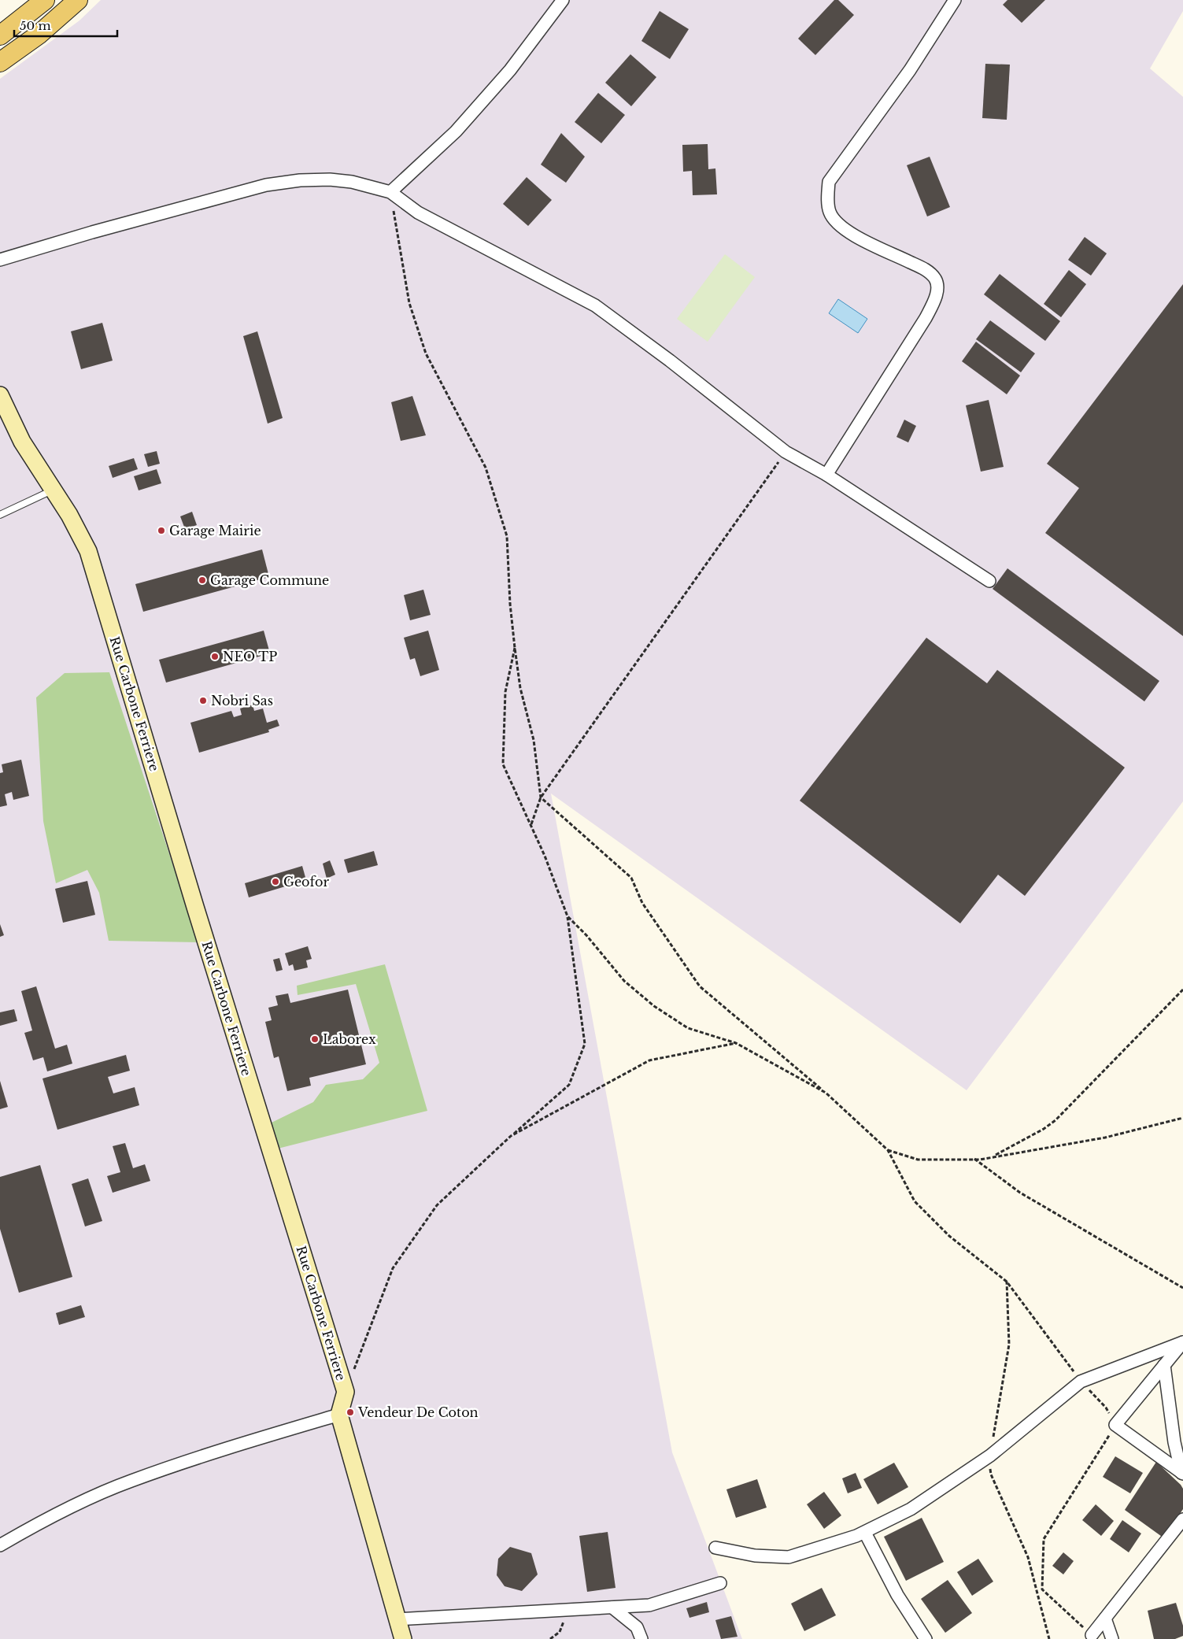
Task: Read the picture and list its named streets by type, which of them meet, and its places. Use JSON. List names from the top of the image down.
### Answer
{
  "streets": {
    "street": ["Rue Carbone Ferriere"]
  },
  "places": [
    "Garage Mairie",
    "Garage Commune",
    "NEO TP",
    "Nobri Sas",
    "Geofor",
    "Laborex",
    "Vendeur De Coton"
  ],
  "scale_bar": "50 m"
}
